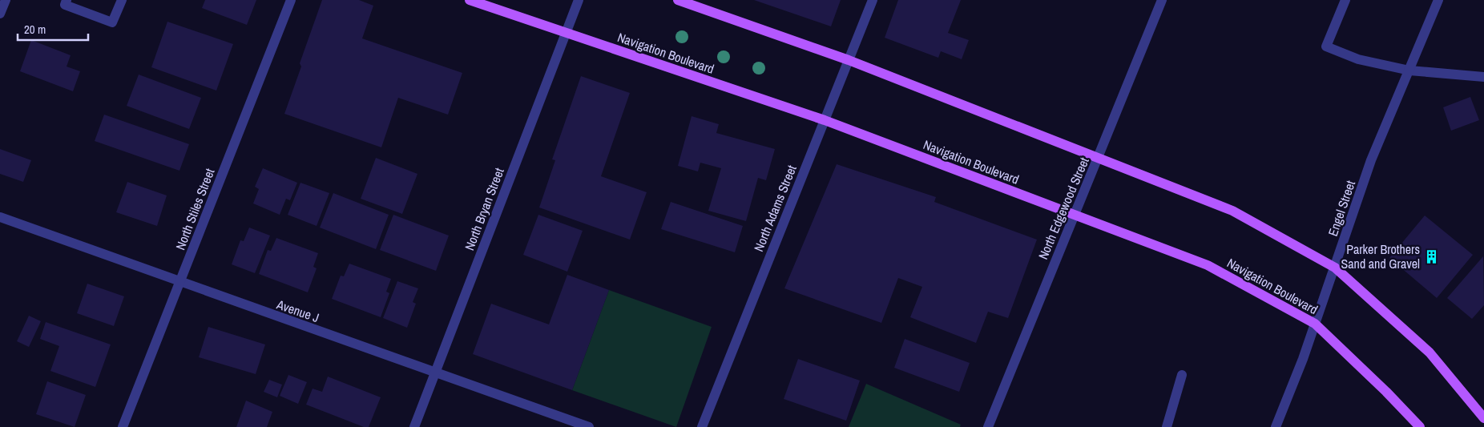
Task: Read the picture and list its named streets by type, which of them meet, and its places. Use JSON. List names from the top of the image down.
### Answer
{
  "streets": {
    "main road": ["Navigation Boulevard"],
    "street": [
      "North Adams Street",
      "North Edgewood Street",
      "Engel Street",
      "North Stiles Street",
      "North Bryan Street",
      "Avenue J"
    ]
  },
  "crossings": [
    ["Navigation Boulevard", "North Adams Street"],
    ["Navigation Boulevard", "North Edgewood Street"],
    ["Navigation Boulevard", "Engel Street"],
    ["Navigation Boulevard", "North Bryan Street"],
    ["North Stiles Street", "Avenue J"],
    ["North Bryan Street", "Avenue J"]
  ],
  "places": {
    "building": ["Parker Brothers Sand and Gravel"]
  },
  "scale_bar": "20 m"
}
